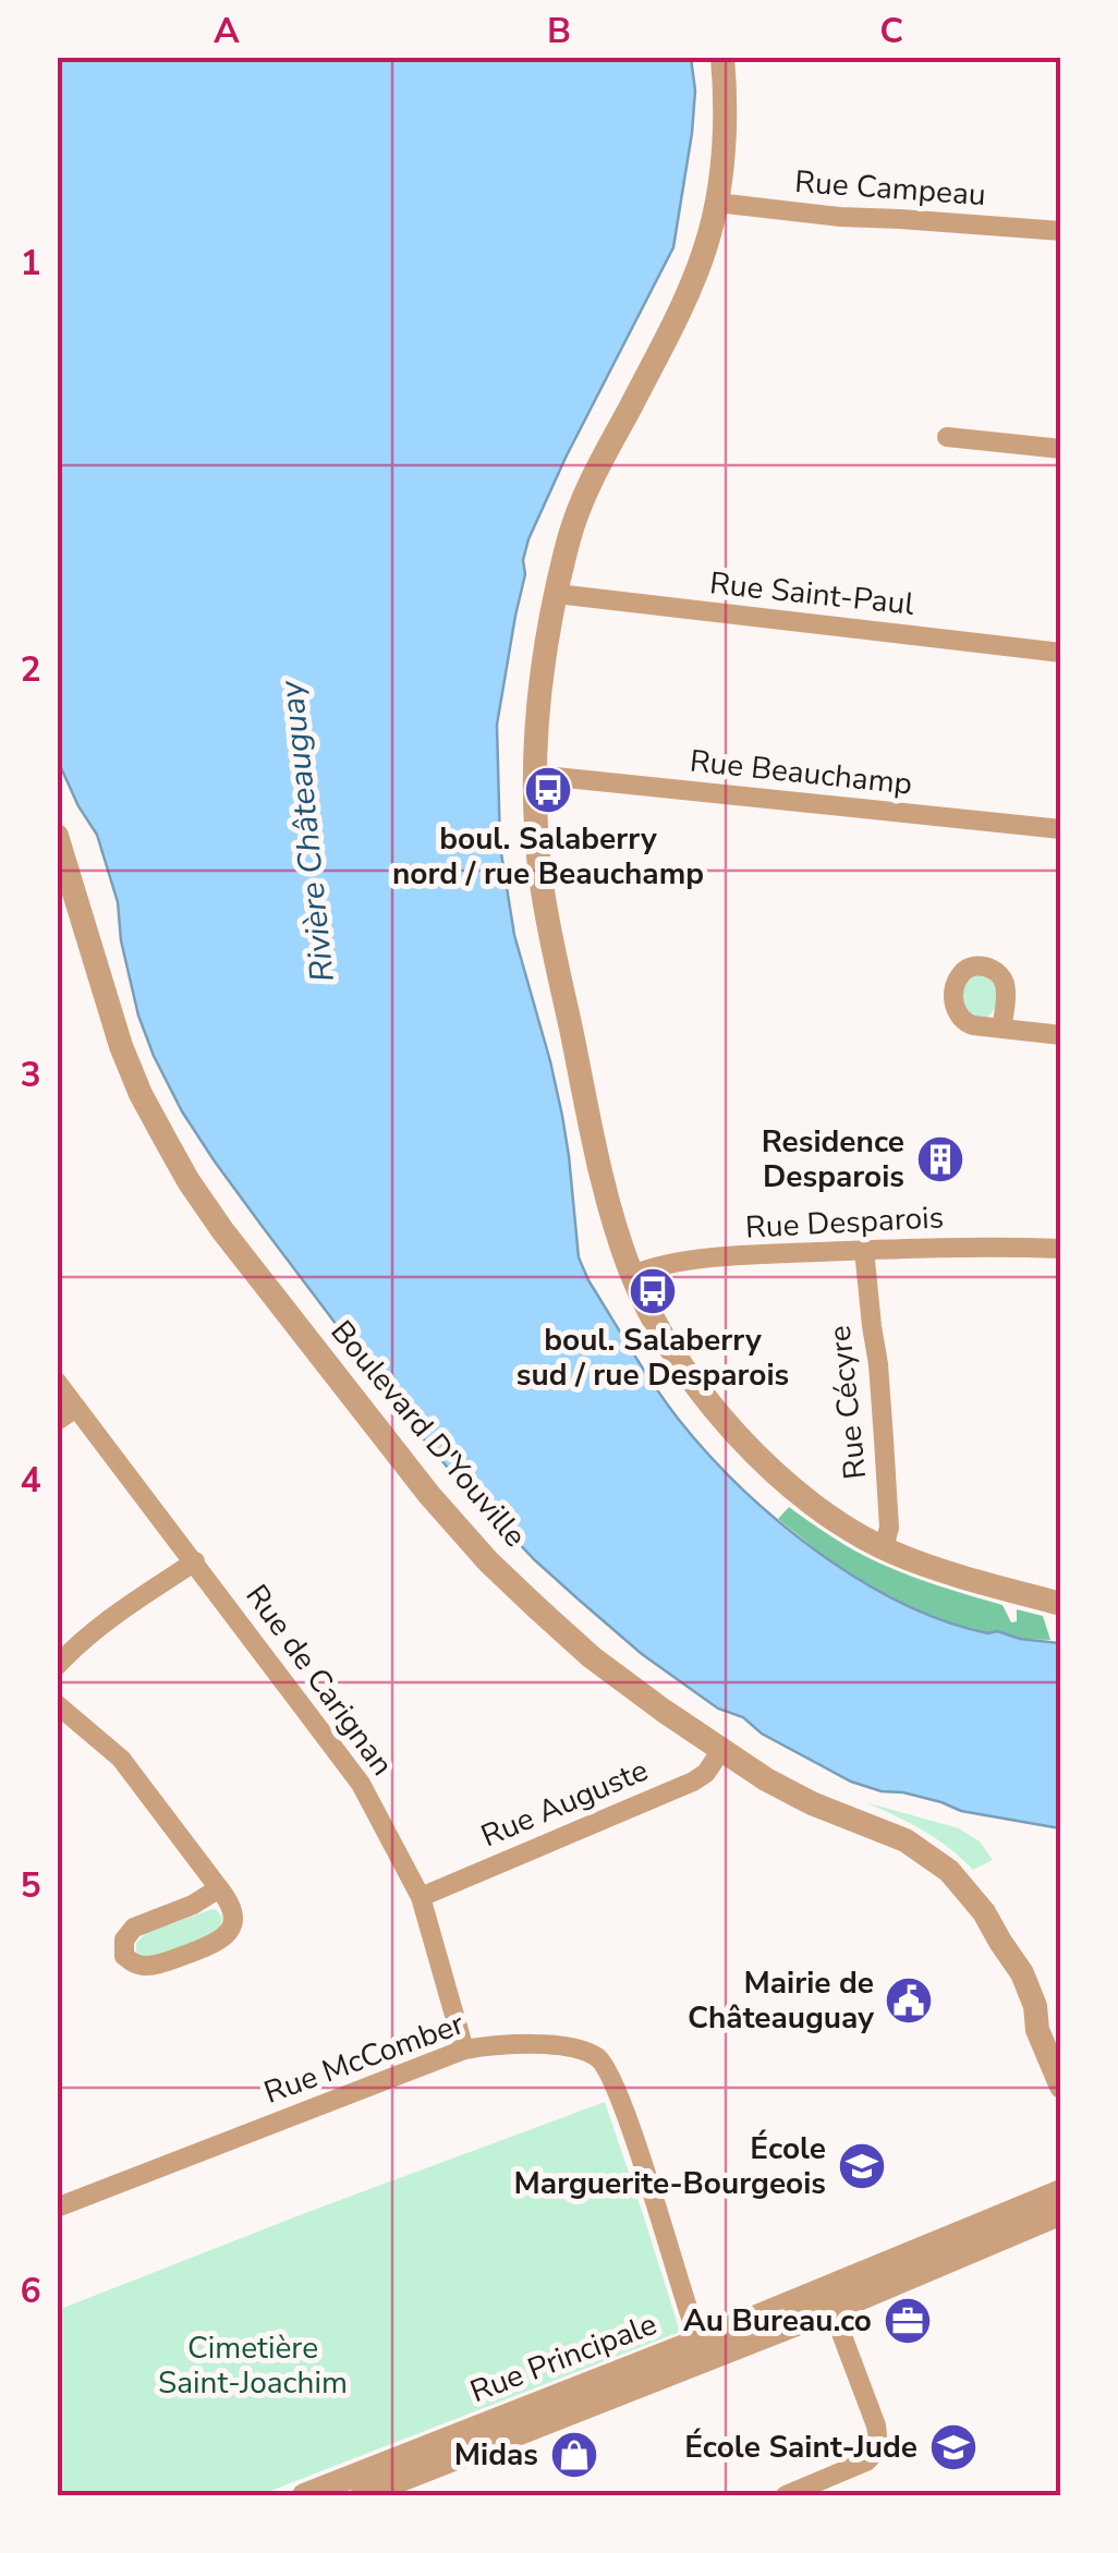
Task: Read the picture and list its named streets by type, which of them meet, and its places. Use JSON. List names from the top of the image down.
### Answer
{
  "streets": {
    "street": [
      "Rue Campeau",
      "Rue Saint-Paul",
      "Rue Beauchamp",
      "Rue Desparois",
      "Rue Cécyre",
      "Boulevard D'Youville",
      "Rue de Carignan",
      "Rue Auguste",
      "Rue McComber",
      "Rue Principale"
    ]
  },
  "crossings": [
    ["Rue Desparois", "Rue Cécyre"],
    ["Boulevard D'Youville", "Rue Auguste"],
    ["Rue de Carignan", "Rue Auguste"],
    ["Rue de Carignan", "Rue McComber"],
    ["Rue McComber", "Rue Principale"]
  ],
  "water": ["Rivière Châteauguay"],
  "parks": ["Cimetière Saint-Joachim"],
  "places": {
    "bus stop": ["boul. Salaberry nord / rue Beauchamp", "boul. Salaberry sud / rue Desparois"],
    "building": ["Residence Desparois"],
    "public building": ["Mairie de Châteauguay"],
    "school or university": ["École Marguerite-Bourgeois", "École Saint-Jude"],
    "office": ["Au Bureau.co"],
    "shop": ["Midas"]
  },
  "grid": {
    "columns": ["A", "B", "C"],
    "rows": [
      "1",
      "2",
      "3",
      "4",
      "5",
      "6"
    ]
  }
}
